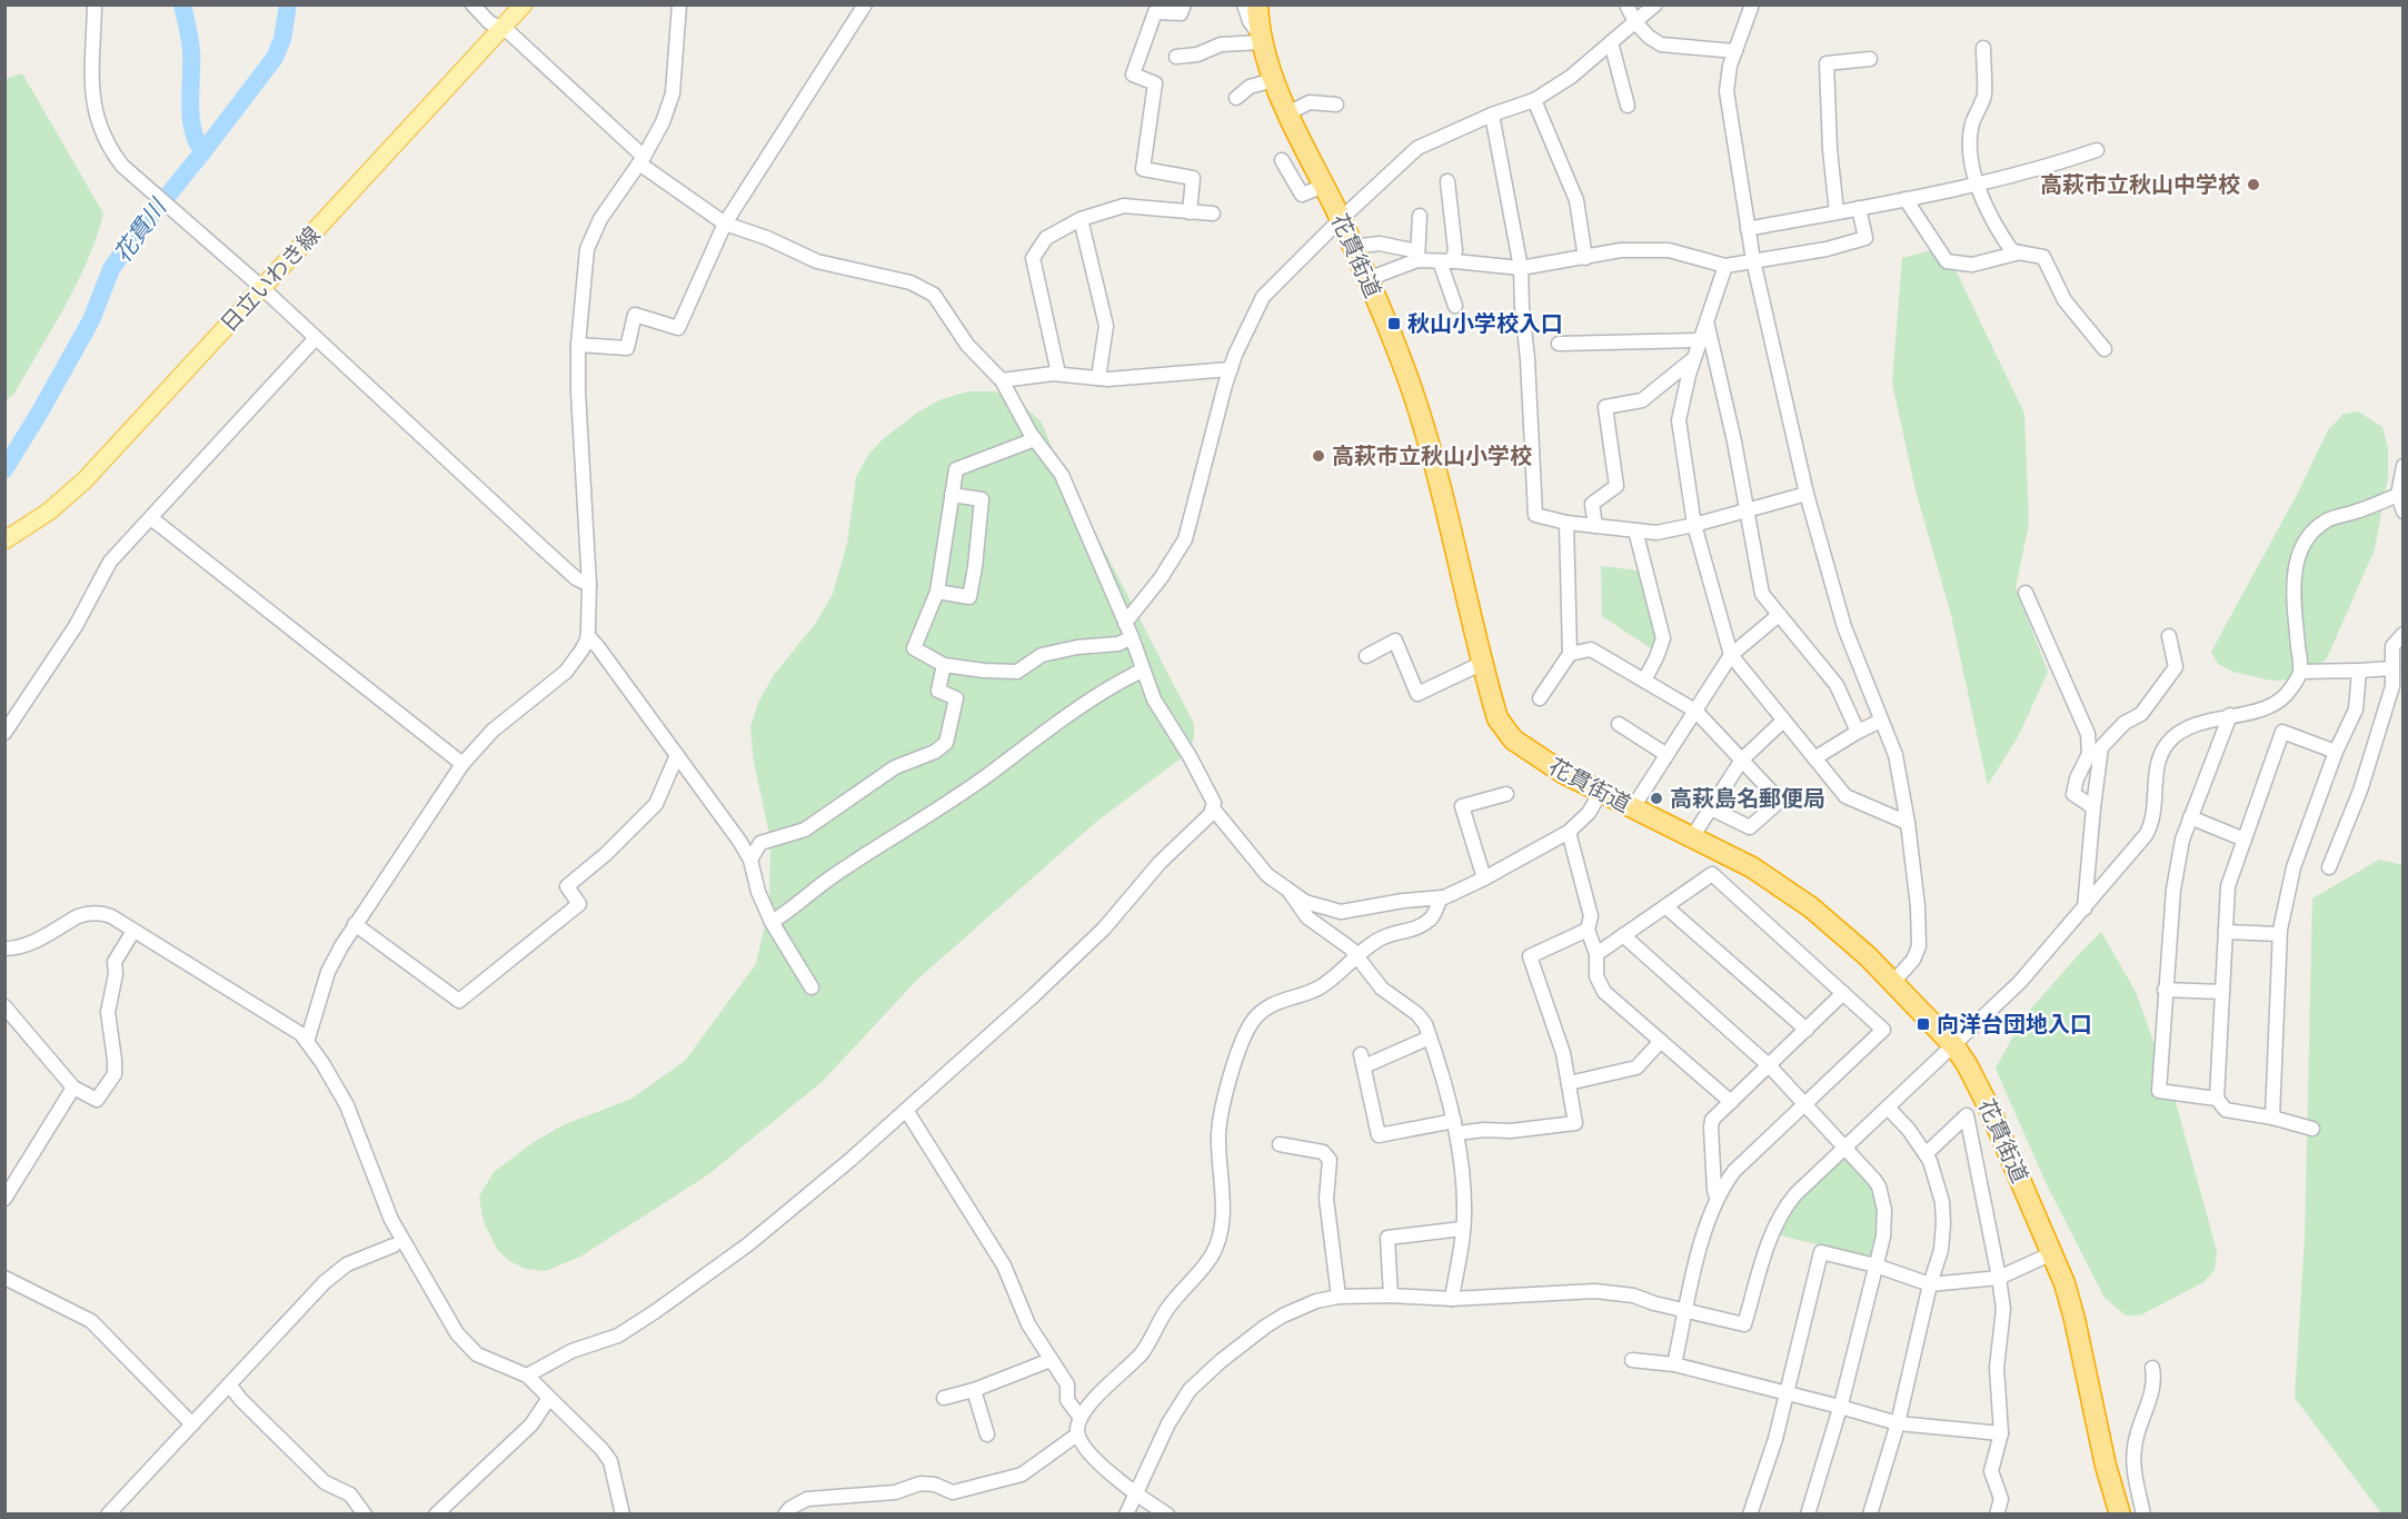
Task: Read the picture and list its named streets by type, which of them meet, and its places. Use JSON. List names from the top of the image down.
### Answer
{
  "streets": {
    "highway": ["花貫街道"],
    "main road": ["日立いわき線"]
  },
  "water": ["花貫川"],
  "places": {
    "other": ["高萩市立秋山中学校", "高萩市立秋山小学校", "高萩島名郵便局"],
    "transit": ["秋山小学校入口", "向洋台団地入口"]
  }
}
